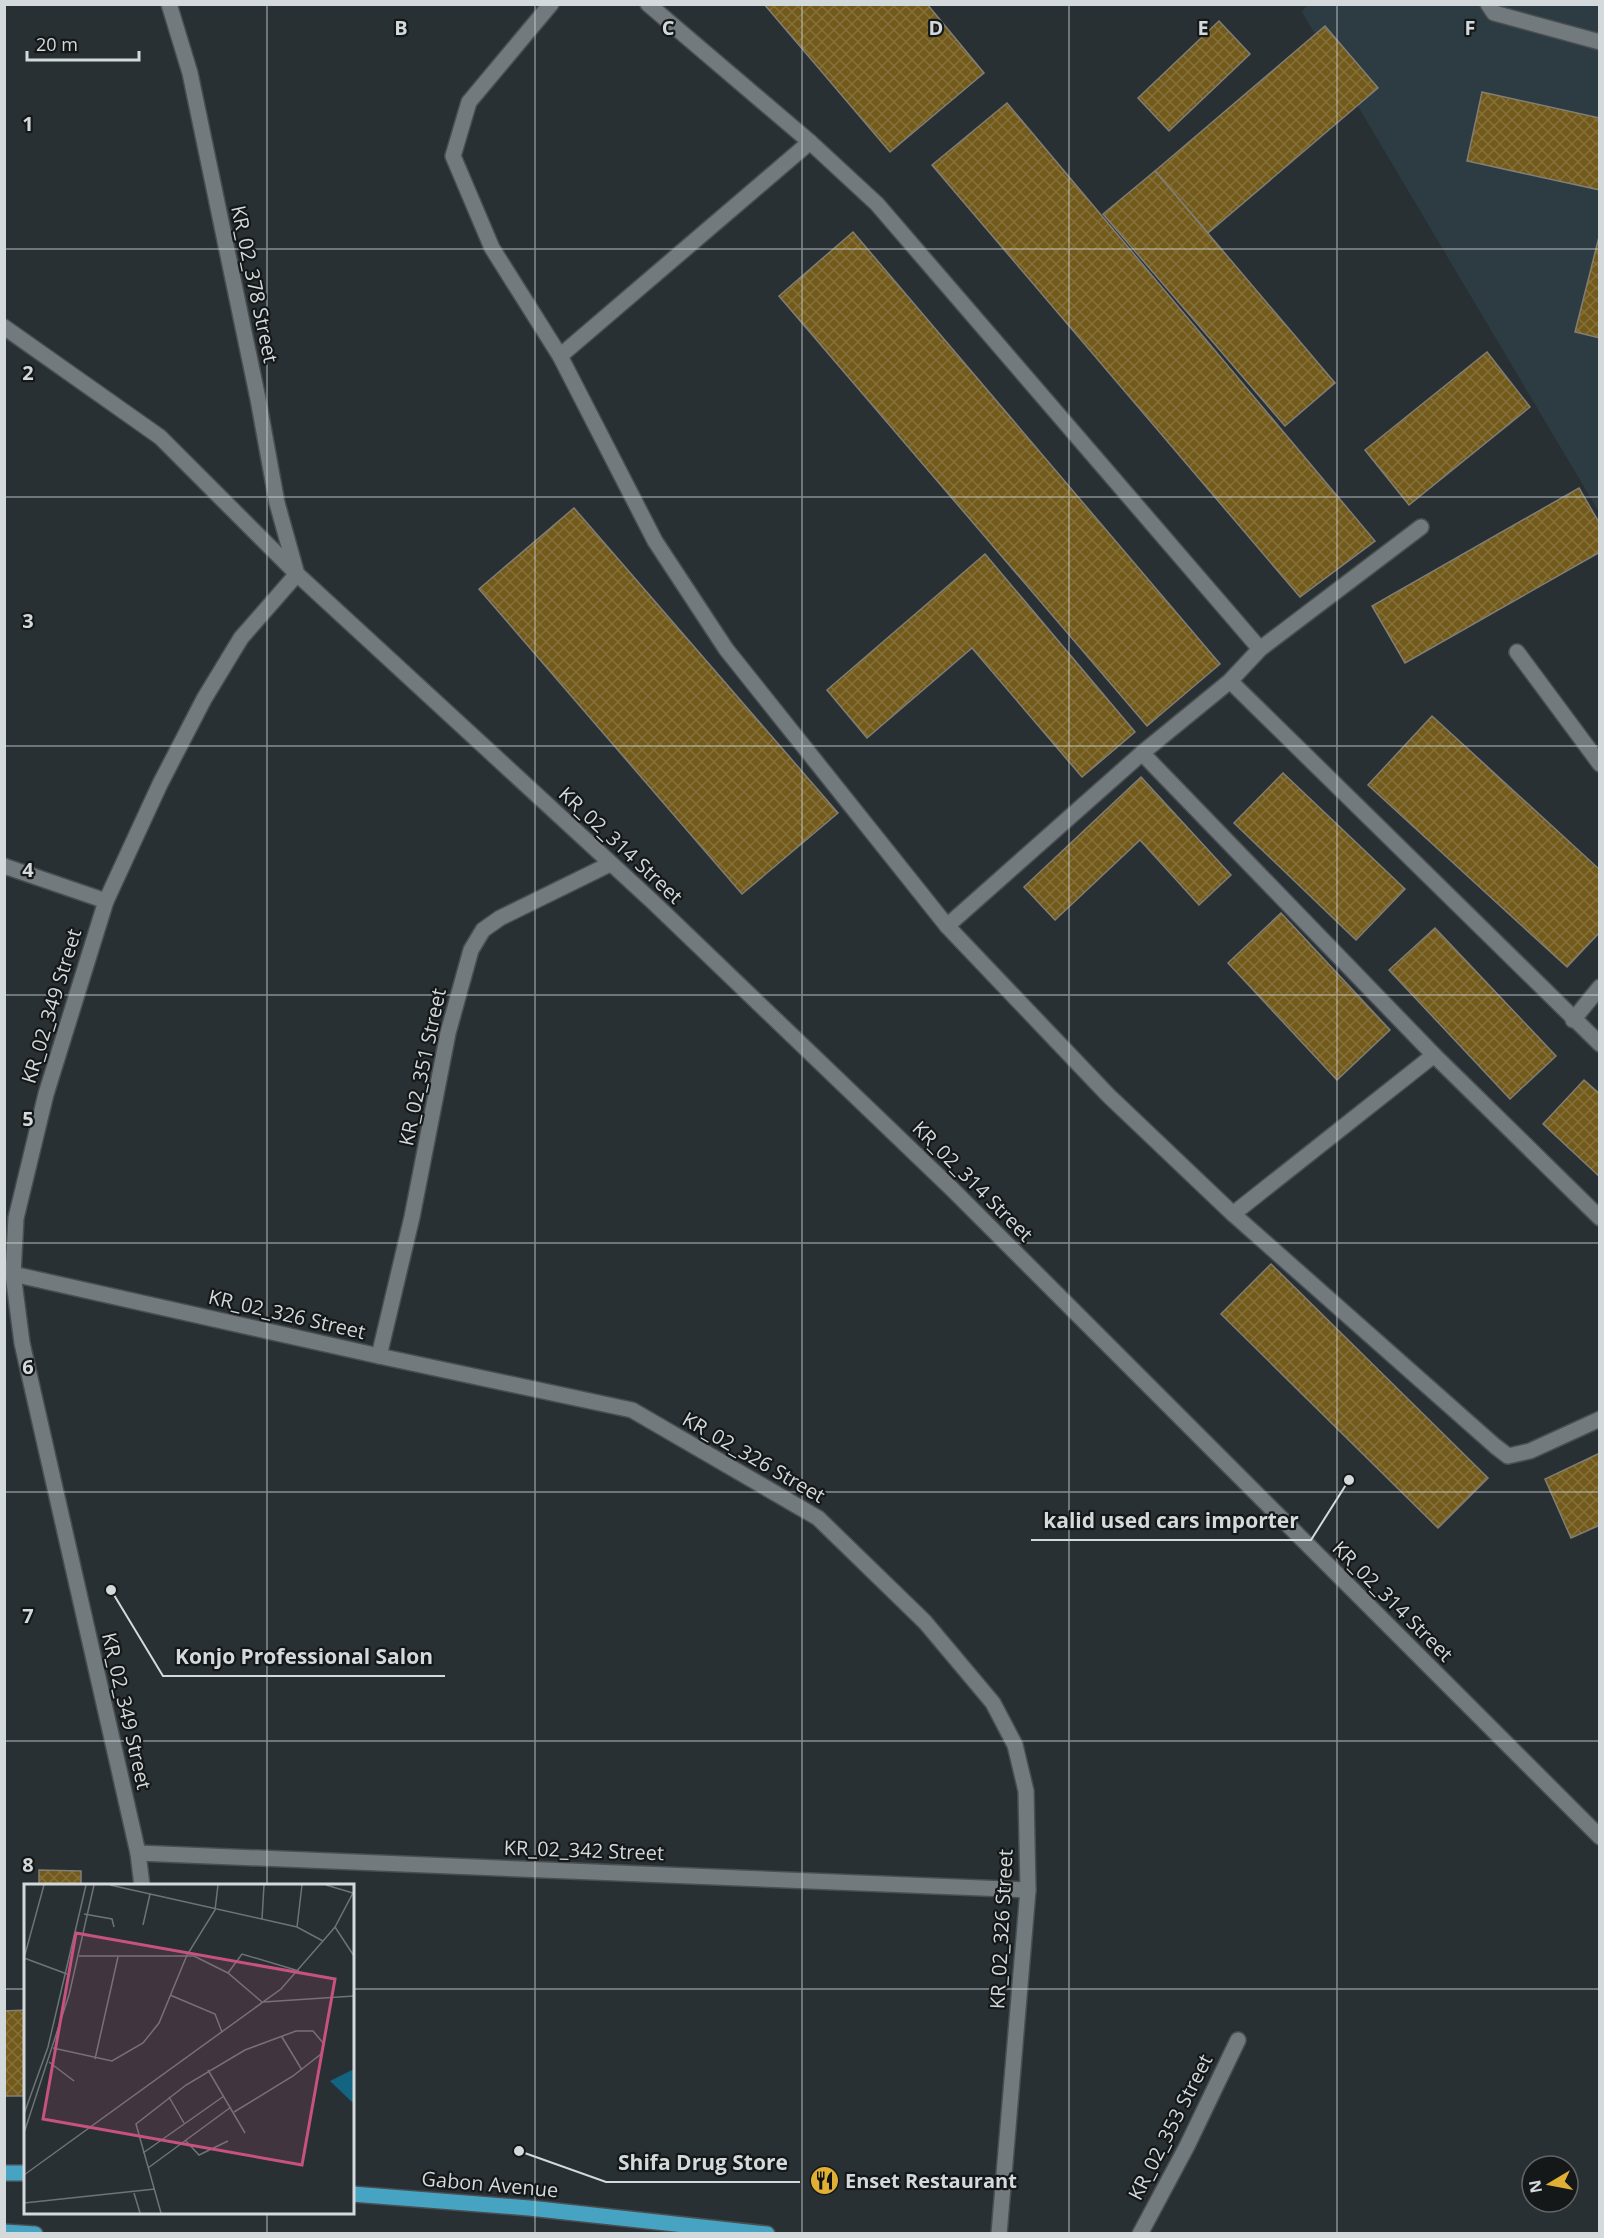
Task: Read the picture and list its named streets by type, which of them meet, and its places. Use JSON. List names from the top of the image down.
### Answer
{
  "streets": {
    "main road": ["Gabon Avenue"],
    "street": [
      "KR_02_378 Street",
      "KR_02_314 Street",
      "KR_02_349 Street",
      "KR_02_351 Street",
      "KR_02_326 Street",
      "KR_02_342 Street",
      "KR_02_353 Street"
    ]
  },
  "crossings": [
    ["KR_02_378 Street", "KR_02_314 Street"],
    ["KR_02_378 Street", "KR_02_349 Street"],
    ["KR_02_314 Street", "KR_02_349 Street"],
    ["KR_02_314 Street", "KR_02_351 Street"],
    ["KR_02_349 Street", "KR_02_326 Street"],
    ["KR_02_349 Street", "KR_02_342 Street"],
    ["KR_02_351 Street", "KR_02_326 Street"],
    ["KR_02_326 Street", "KR_02_342 Street"]
  ],
  "places": {
    "other": ["kalid used cars importer", "Konjo Professional Salon", "Shifa Drug Store"],
    "restaurant": ["Enset Restaurant"]
  },
  "scale_bar": "20 m",
  "north": "left",
  "grid": {
    "columns": [
      "B",
      "C",
      "D",
      "E",
      "F"
    ],
    "rows": [
      "1",
      "2",
      "3",
      "4",
      "5",
      "6",
      "7",
      "8"
    ]
  }
}
